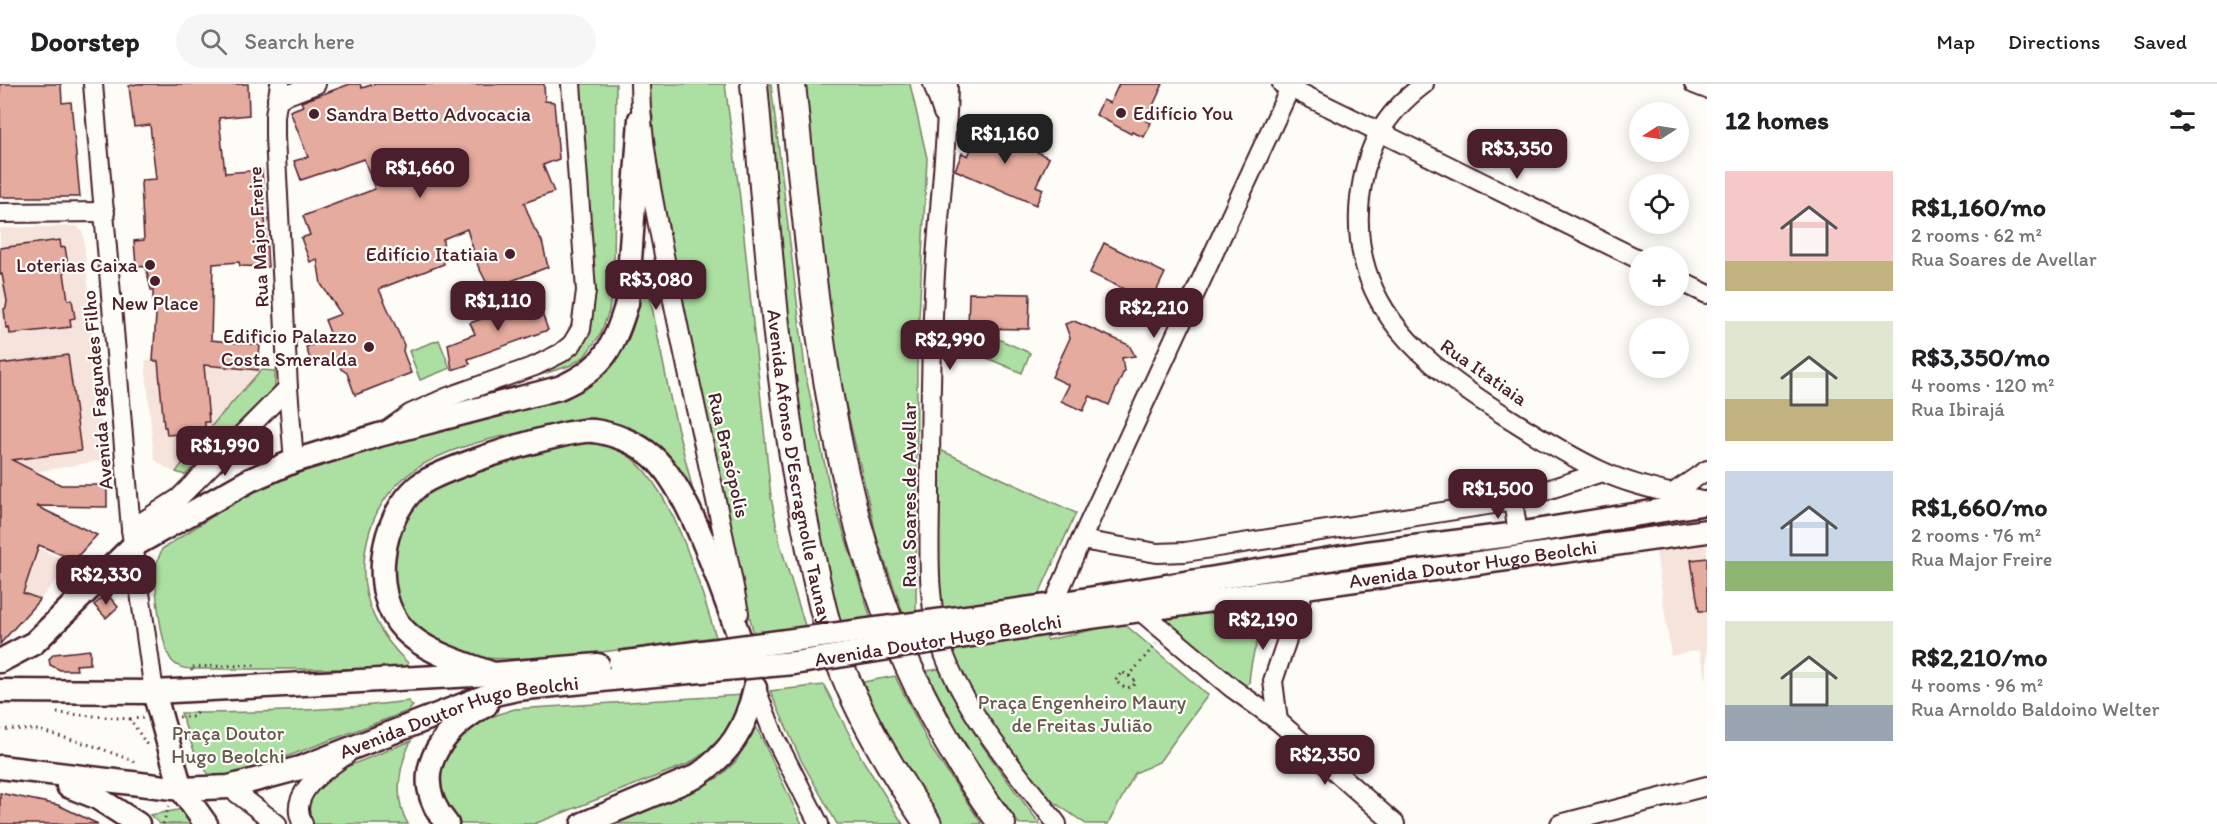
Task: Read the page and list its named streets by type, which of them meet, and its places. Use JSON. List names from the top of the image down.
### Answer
{
  "streets": {
    "highway": ["Avenida Afonso D'Escragnolle Taunay"],
    "main road": ["Avenida Doutor Hugo Beolchi"],
    "street": [
      "Rua Major Freire",
      "Rua Itatiaia",
      "Avenida Fagundes Filho",
      "Rua Brasópolis",
      "Rua Soares de Avellar"
    ]
  },
  "crossings": [
    ["Rua Itatiaia", "Avenida Doutor Hugo Beolchi"],
    ["Avenida Fagundes Filho", "Avenida Doutor Hugo Beolchi"]
  ],
  "parks": ["Praça Engenheiro Maury de Freitas Julião", "Praça Doutor Hugo Beolchi"],
  "places": [
    "Edifício You",
    "Sandra Betto Advocacia",
    "Edifício Itatiaia",
    "Loterias Caixa",
    "New Place",
    "Edificio Palazzo Costa Smeralda"
  ],
  "north": "left",
  "page": {
    "header": "Doorstep",
    "search": "Search here",
    "nav": ["Map", "Directions", "Saved"],
    "heading": "12 homes",
    "map_buttons": ["+", "−"],
    "price": [
      "R$1,160",
      "R$3,350",
      "R$1,660",
      "R$3,080",
      "R$1,110",
      "R$2,210",
      "R$2,990",
      "R$1,990",
      "R$1,500",
      "R$2,330",
      "R$2,190",
      "R$2,350"
    ],
    "list": [
      {
        "name": "R$1,160/mo",
        "note": "2 rooms · 62 m² · Rua Soares de Avellar"
      },
      {
        "name": "R$3,350/mo",
        "note": "4 rooms · 120 m² · Rua Ibirajá"
      },
      {
        "name": "R$1,660/mo",
        "note": "2 rooms · 76 m² · Rua Major Freire"
      },
      {
        "name": "R$2,210/mo",
        "note": "4 rooms · 96 m² · Rua Arnoldo Baldoino Welter"
      }
    ]
  }
}
